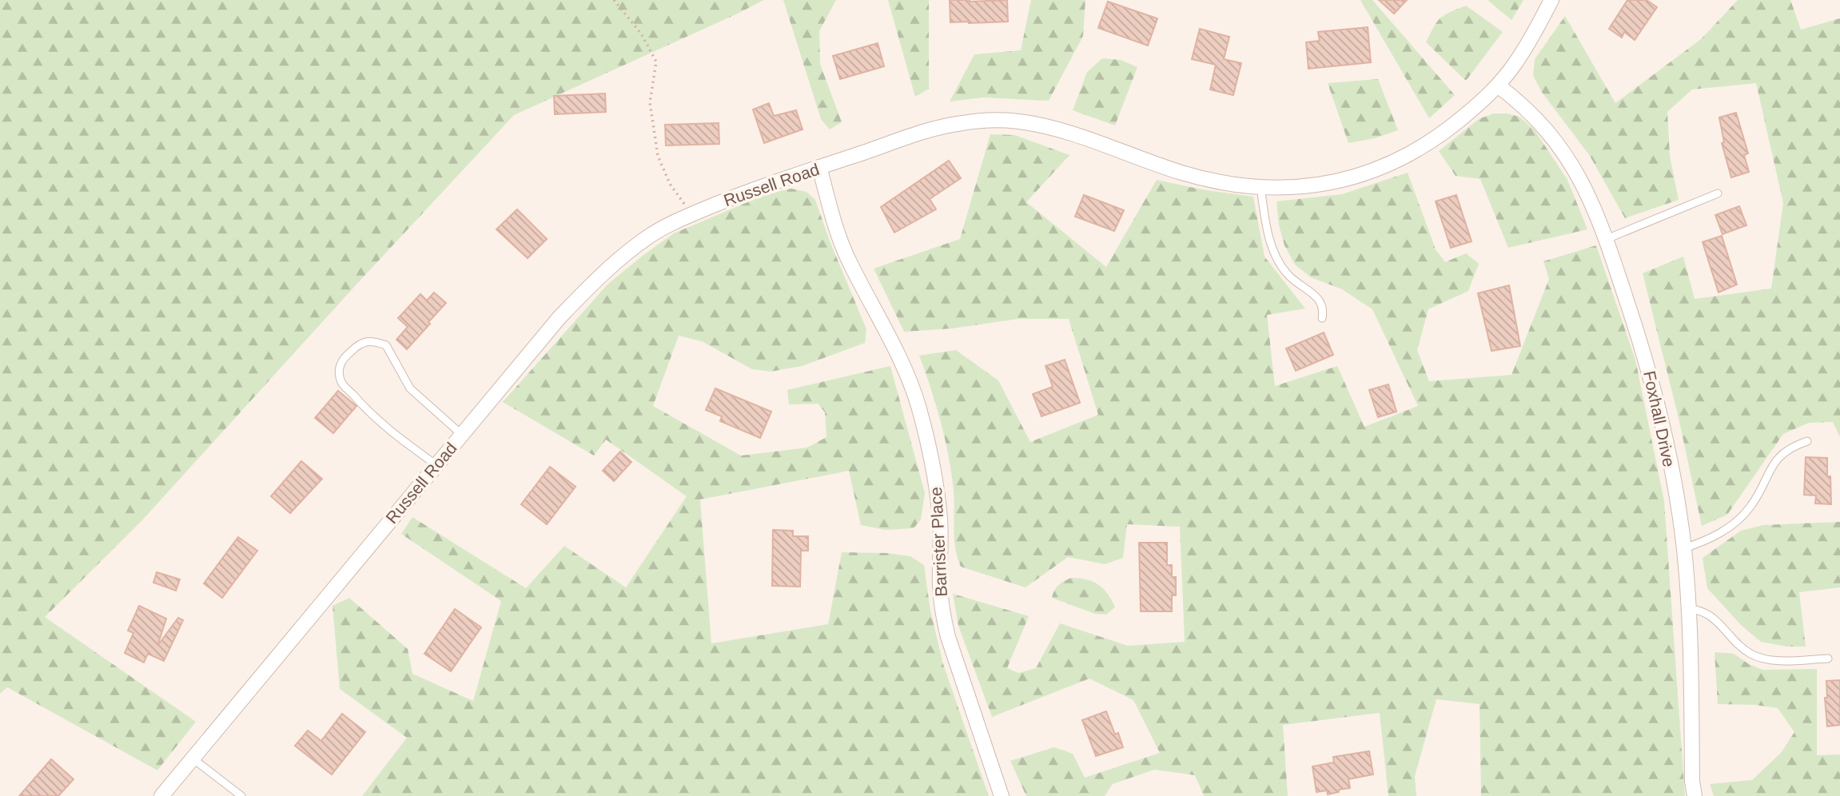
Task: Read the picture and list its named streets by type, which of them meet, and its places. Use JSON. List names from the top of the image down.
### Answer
{
  "streets": {
    "street": ["Russell Road", "Foxhall Drive", "Barrister Place"]
  },
  "crossings": [
    ["Russell Road", "Foxhall Drive"],
    ["Russell Road", "Barrister Place"]
  ]
}
